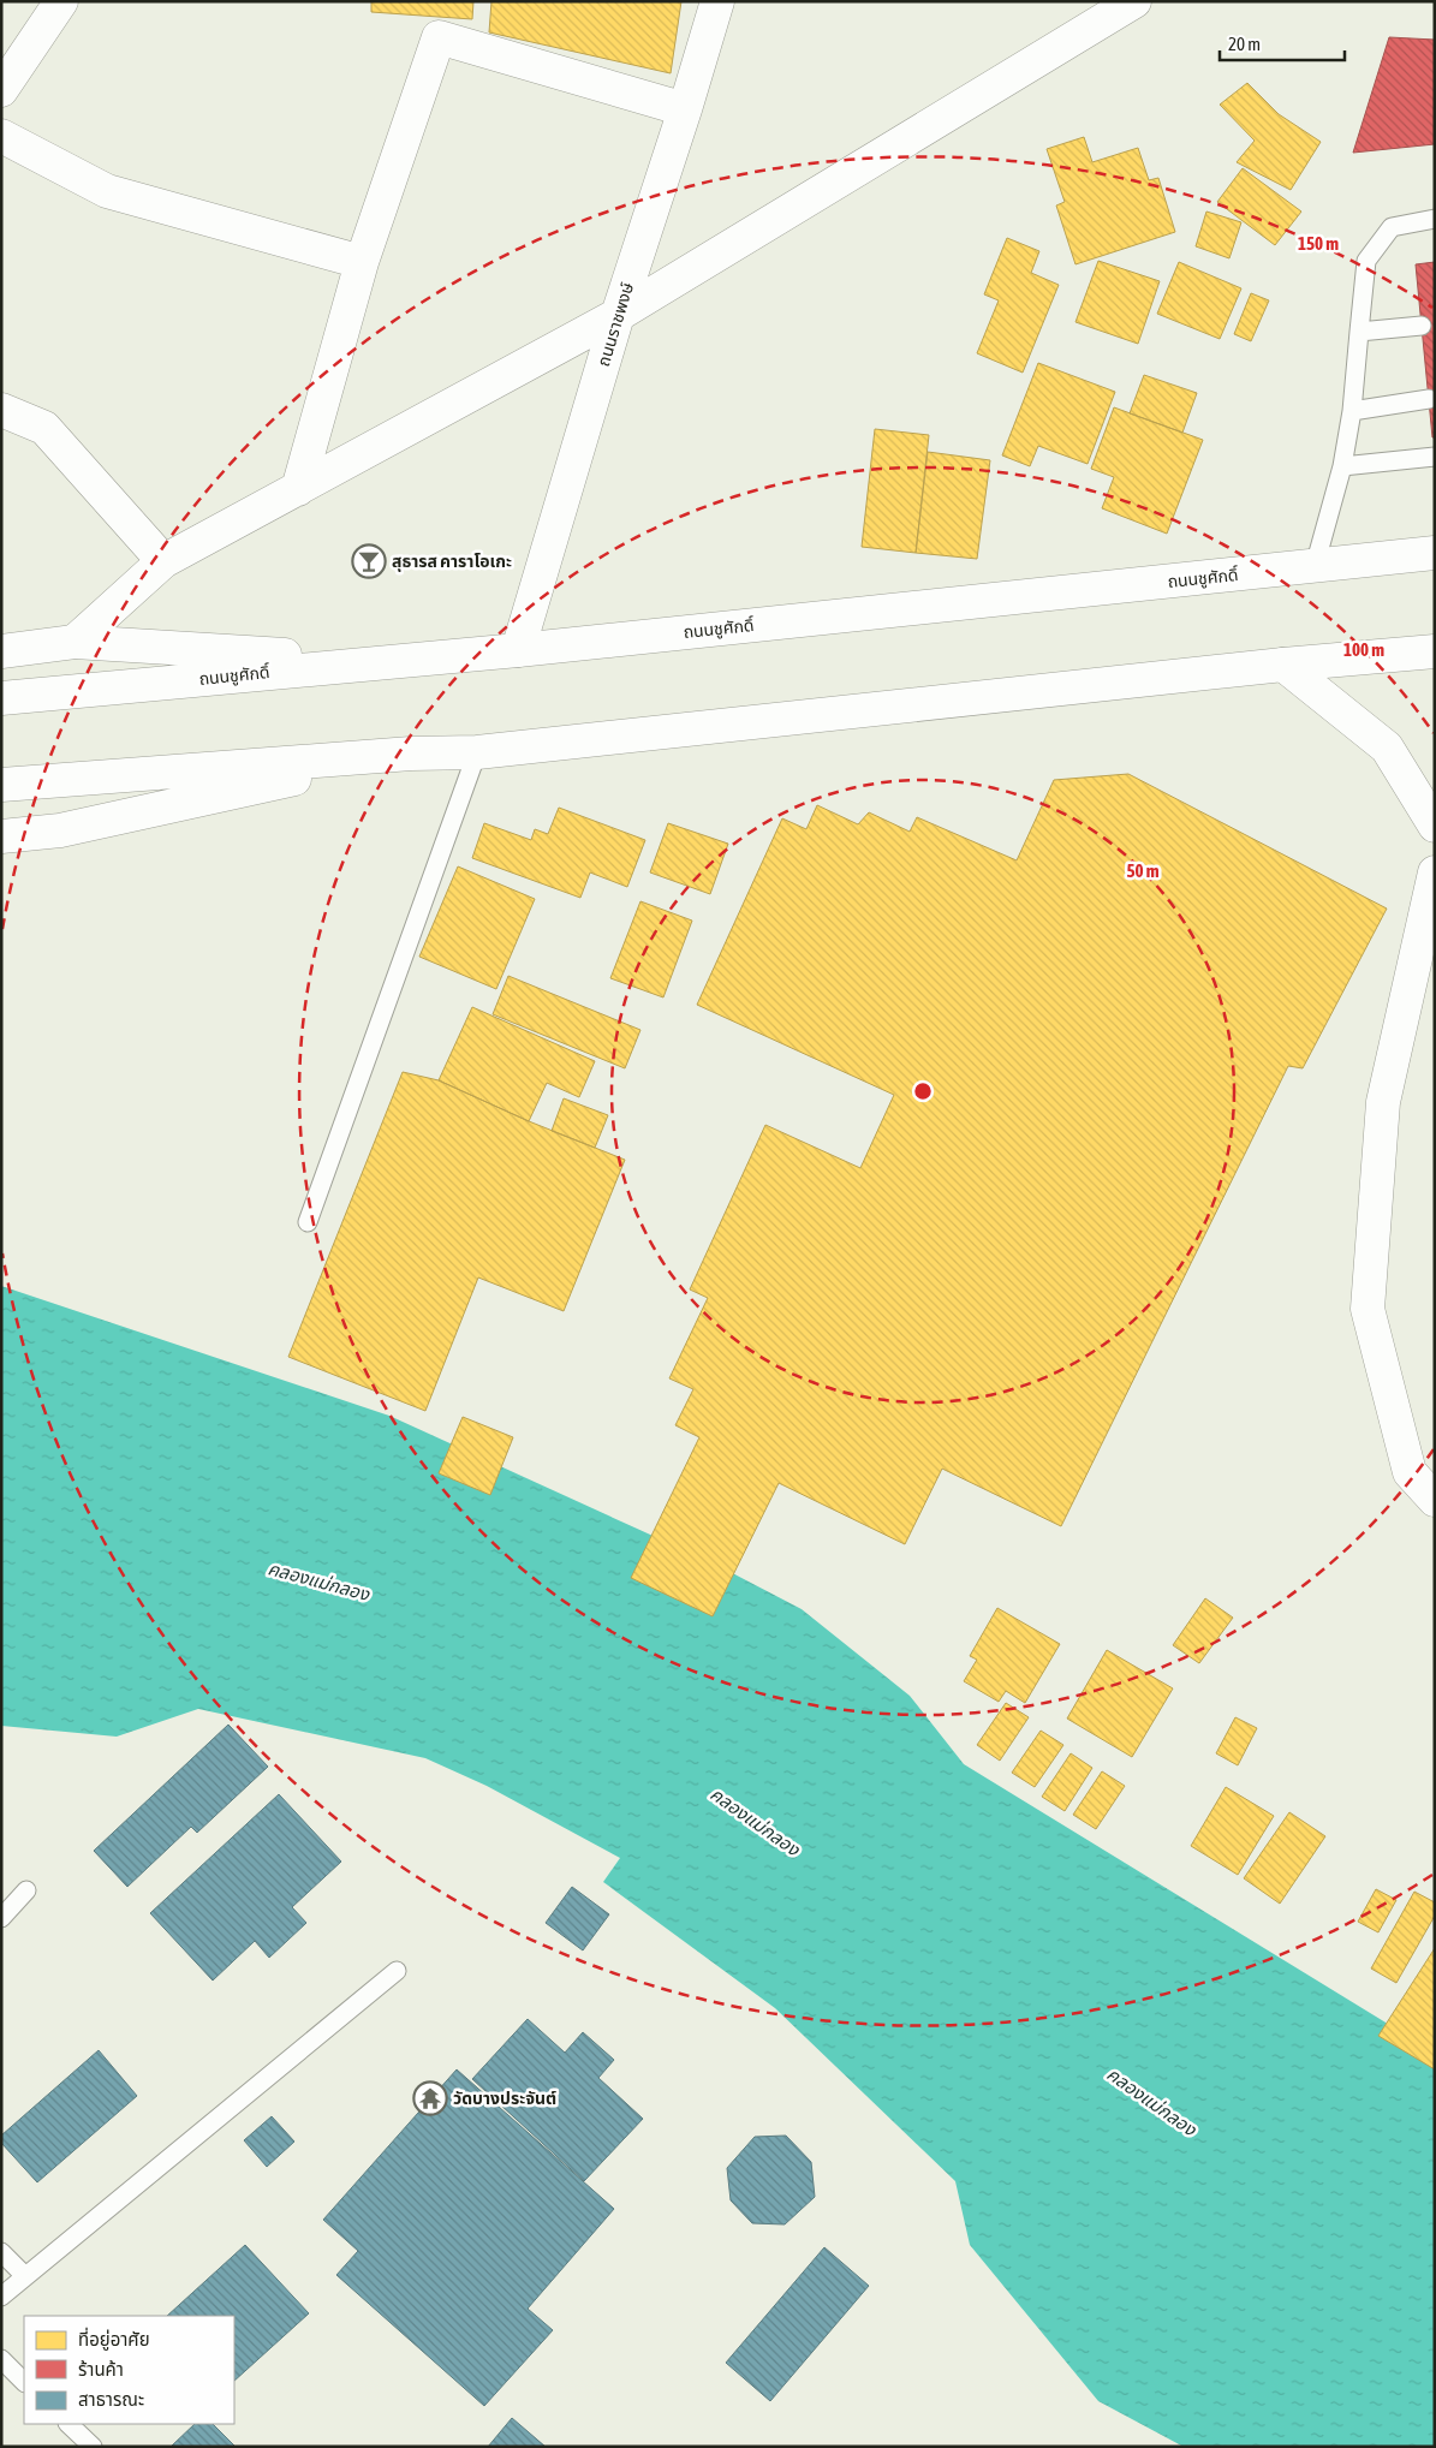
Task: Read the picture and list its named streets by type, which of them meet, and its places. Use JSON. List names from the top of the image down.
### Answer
{
  "streets": {
    "main road": ["ถนนราชพงษ์", "ถนนชูศักดิ์"]
  },
  "crossings": [
    ["ถนนราชพงษ์", "ถนนชูศักดิ์"]
  ],
  "water": ["คลองแม่กลอง"],
  "places": {
    "bar": ["สุธารส คาราโอเกะ"],
    "temple": ["วัดบางประจันต์"]
  },
  "legend": ["ที่อยู่อาศัย", "ร้านค้า", "สาธารณะ"],
  "scale_bar": "20 m",
  "rings": ["150 m", "100 m", "50 m"]
}
